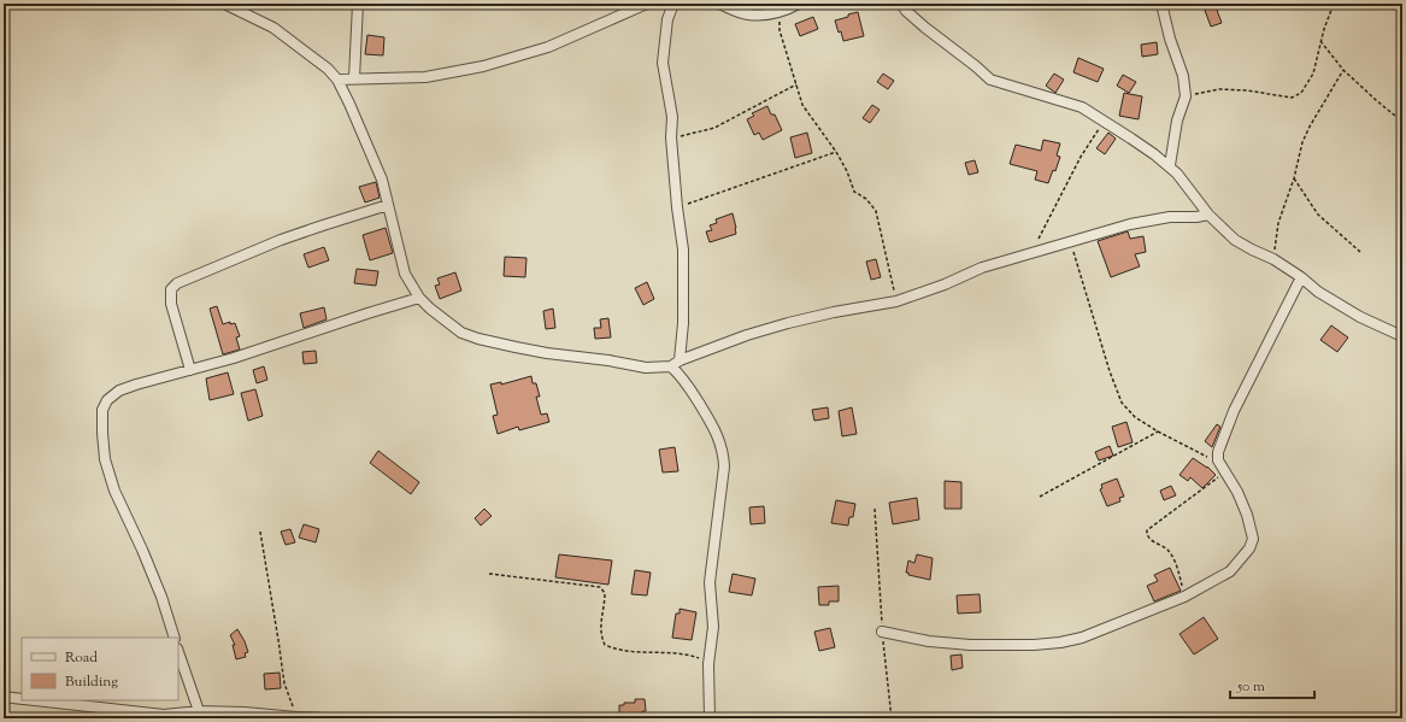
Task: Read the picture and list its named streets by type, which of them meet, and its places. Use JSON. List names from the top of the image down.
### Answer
{
  "legend": ["Road", "Building"],
  "scale_bar": "50 m"
}
